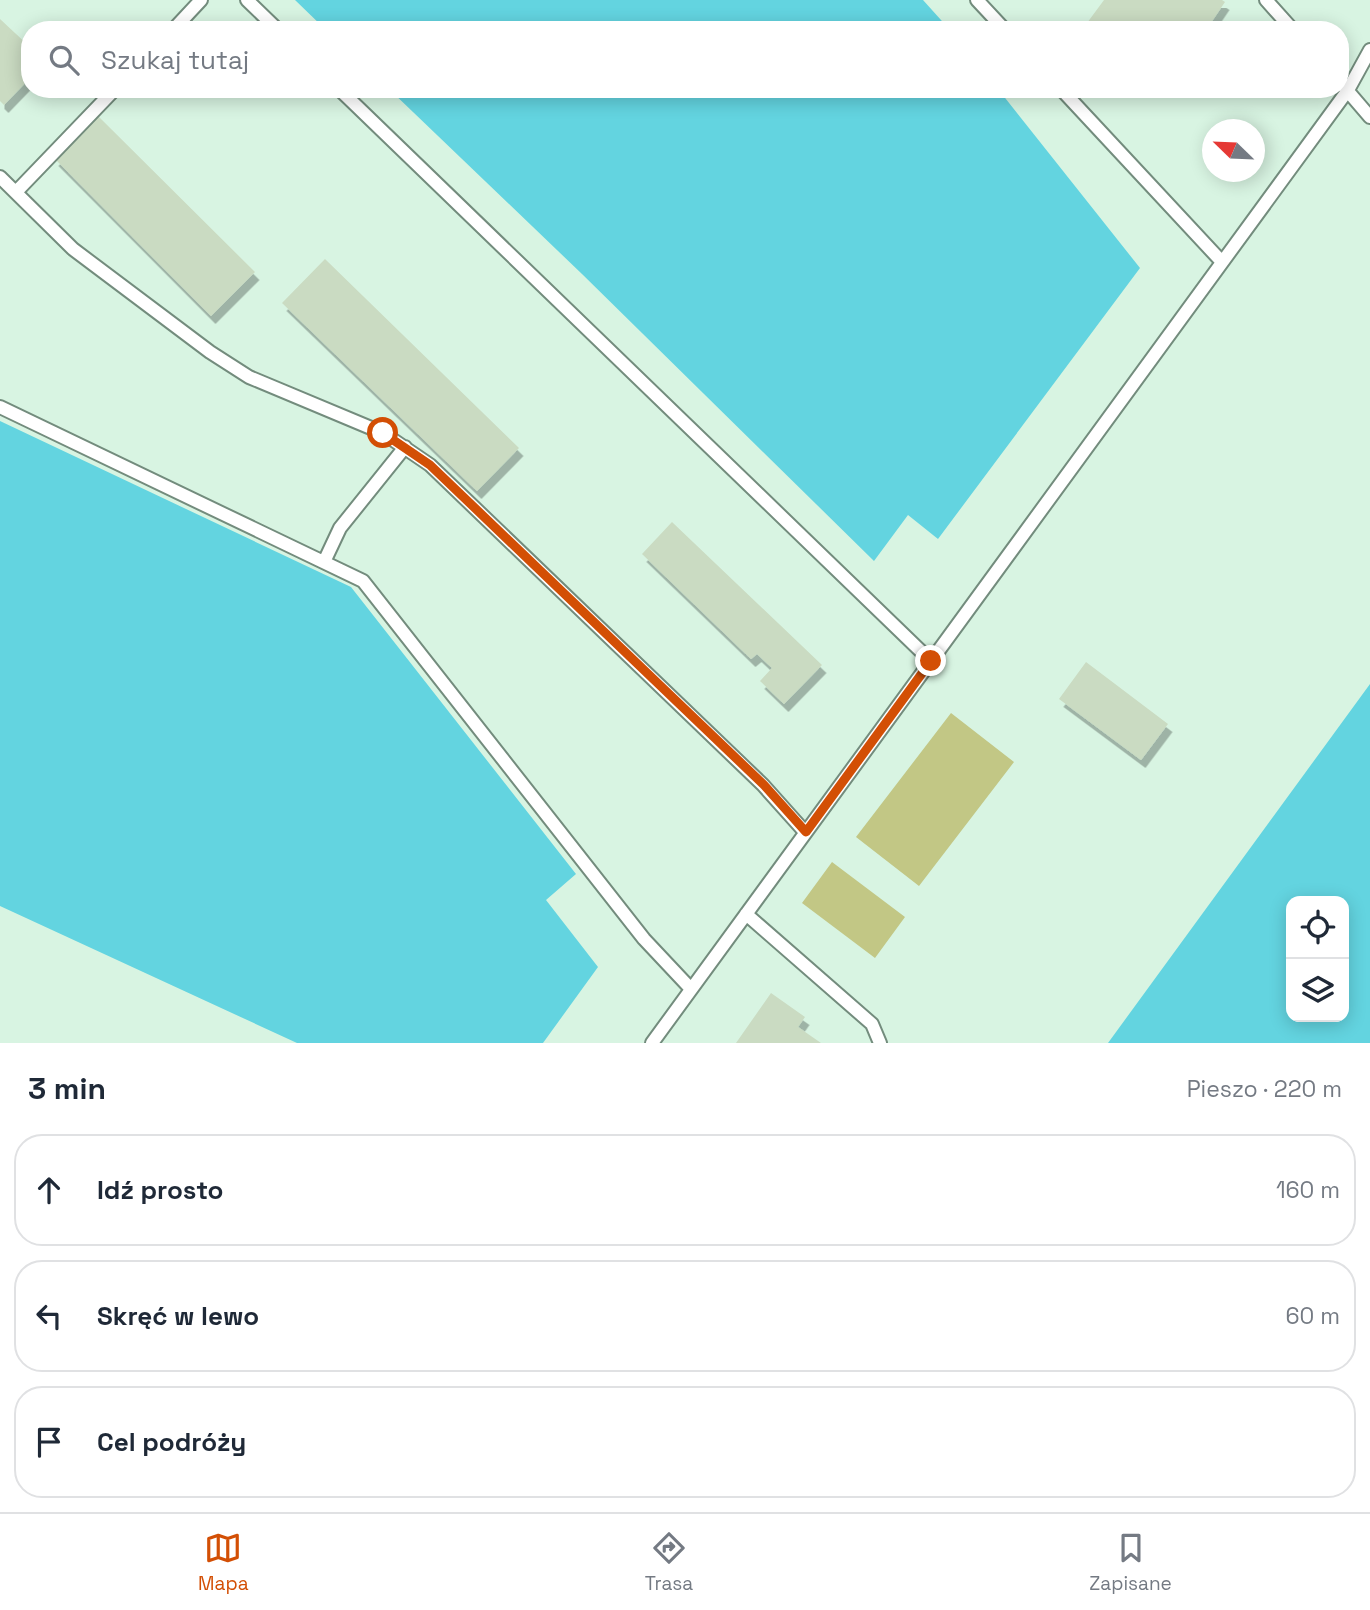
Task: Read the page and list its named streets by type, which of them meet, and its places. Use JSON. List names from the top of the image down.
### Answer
{
  "north": "top left",
  "page": {
    "search": "Szukaj tutaj",
    "heading": ["3 min", "Pieszo · 220 m"],
    "list": [
      ["Idź prosto", "160 m"],
      ["Skręć w lewo", "60 m"],
      "Cel podróży"
    ],
    "nav": ["Mapa", "Trasa", "Zapisane"]
  }
}
